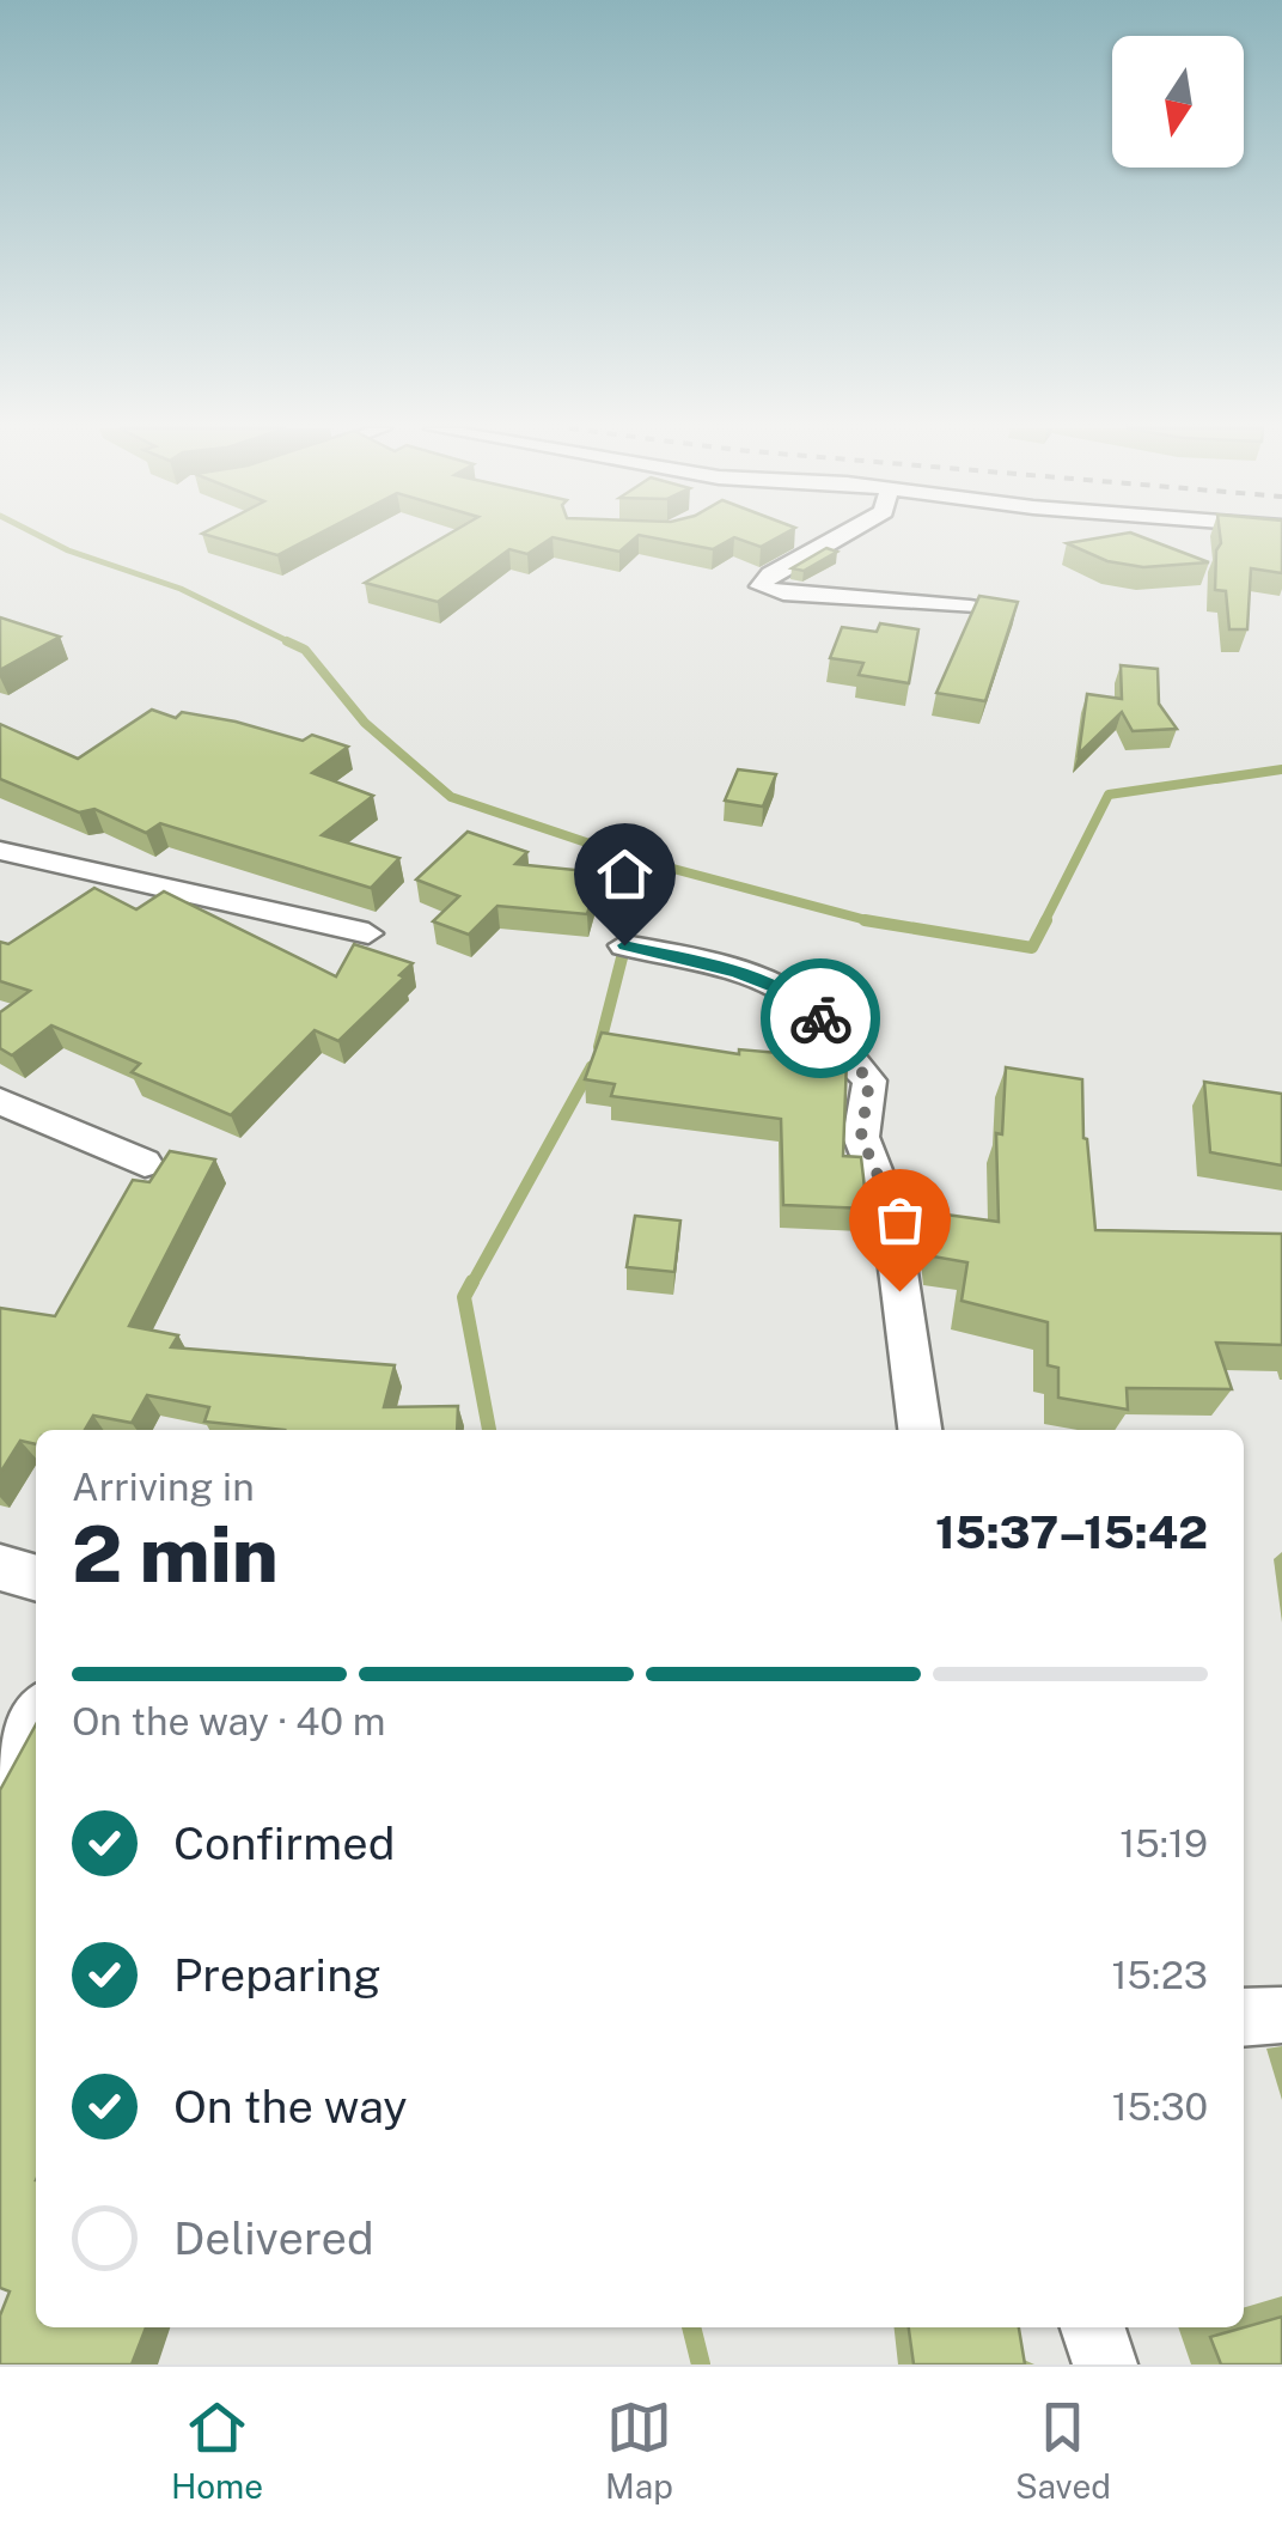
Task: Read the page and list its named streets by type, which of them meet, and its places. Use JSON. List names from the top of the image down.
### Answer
{
  "north": "bottom",
  "page": {
    "heading": ["2 min", "Arriving in", "15:37–15:42"],
    "bar": "On the way · 40 m",
    "list": [
      ["Confirmed", "15:19"],
      ["Preparing", "15:23"],
      ["On the way", "15:30"],
      "Delivered"
    ],
    "tabs": ["Home", "Map", "Saved"]
  }
}
